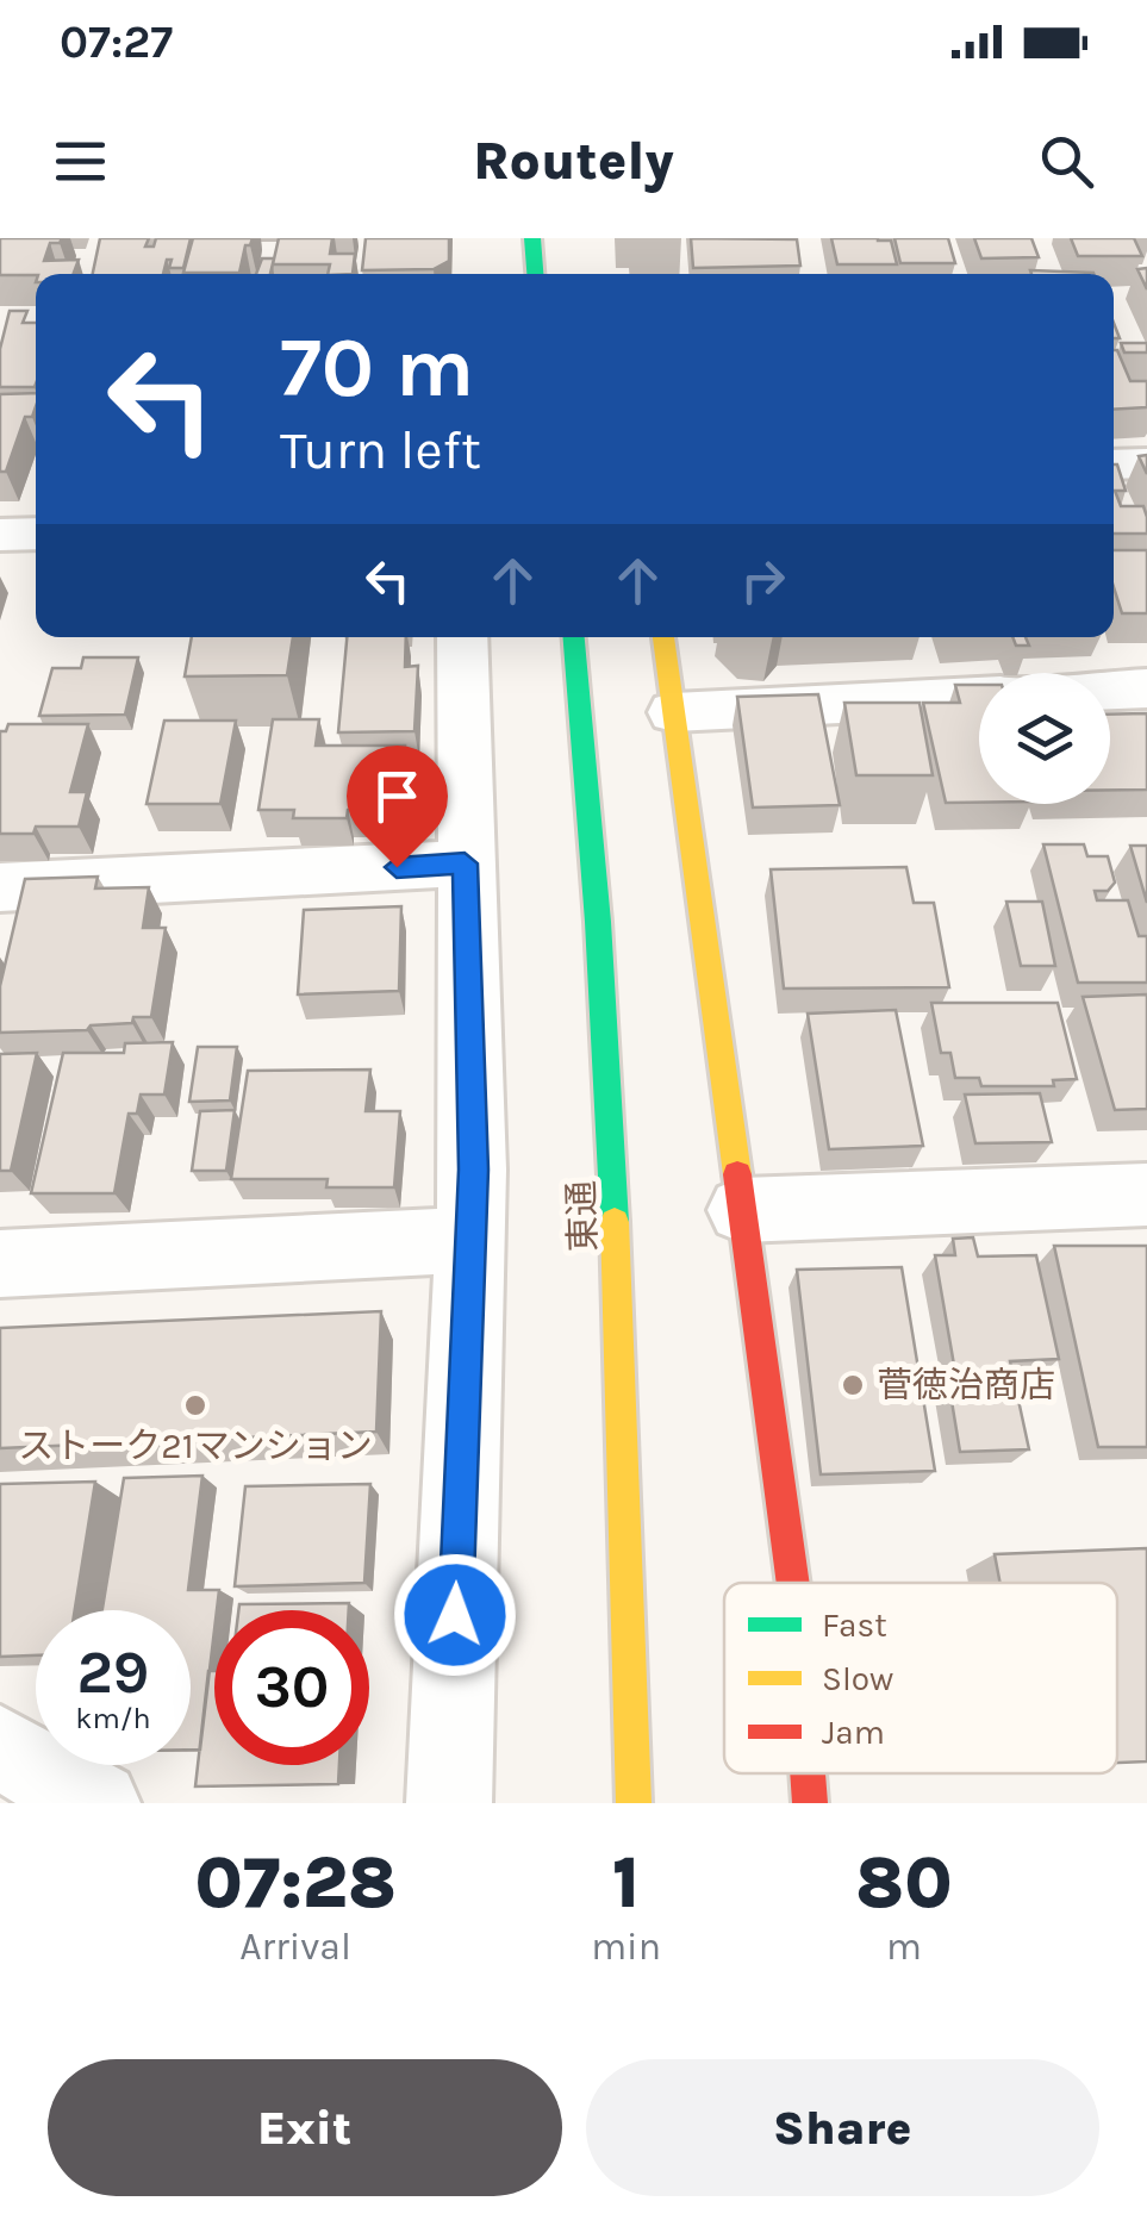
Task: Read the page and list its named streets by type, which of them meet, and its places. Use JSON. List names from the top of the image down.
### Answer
{
  "streets": {
    "street": ["東通"]
  },
  "places": ["菅徳治商店", "ストーク21マンション"],
  "legend": ["Fast", "Slow", "Jam"],
  "page": {
    "status": "07:27",
    "header": "Routely",
    "turn": ["70 m", "Turn left"],
    "speed": "29 km/h",
    "limit": "30",
    "eta": [
      "07:28",
      "Arrival",
      "1",
      "min",
      "80",
      "m"
    ],
    "buttons": ["Exit", "Share"]
  }
}
